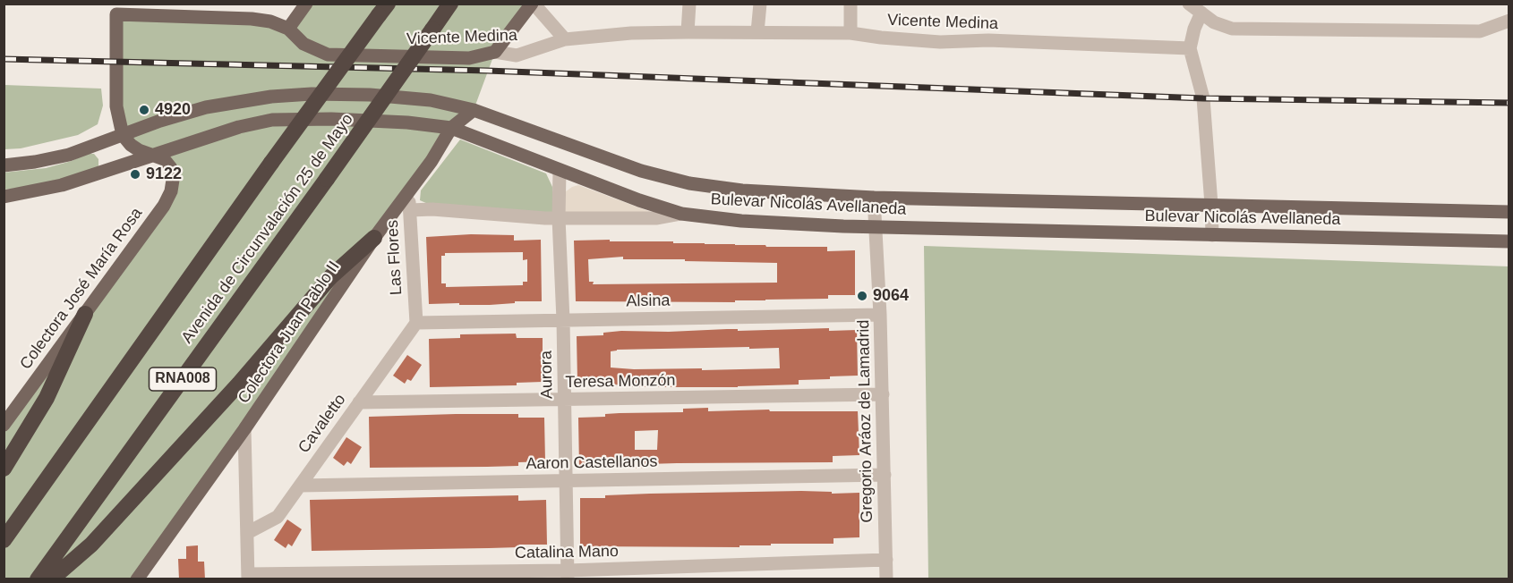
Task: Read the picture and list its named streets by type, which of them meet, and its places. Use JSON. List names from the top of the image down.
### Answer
{
  "streets": {
    "highway": ["Avenida de Circunvalación 25 de Mayo", "RNA008"],
    "main road": [
      "Vicente Medina",
      "Bulevar Nicolás Avellaneda",
      "Colectora José María Rosa",
      "Colectora Juan Pablo II"
    ],
    "street": [
      "Las Flores",
      "Alsina",
      "Aurora",
      "Teresa Monzón",
      "Gregorio Aráoz de Lamadrid",
      "Cavaletto",
      "Aaron Castellanos",
      "Catalina Mano"
    ]
  },
  "crossings": [
    ["Bulevar Nicolás Avellaneda", "Colectora José María Rosa"],
    ["Bulevar Nicolás Avellaneda", "Colectora Juan Pablo II"],
    ["Bulevar Nicolás Avellaneda", "Aurora"],
    ["Bulevar Nicolás Avellaneda", "Gregorio Aráoz de Lamadrid"],
    ["Las Flores", "Alsina"],
    ["Las Flores", "Colectora Juan Pablo II"],
    ["Las Flores", "Cavaletto"],
    ["Alsina", "Aurora"],
    ["Alsina", "Gregorio Aráoz de Lamadrid"],
    ["Alsina", "Cavaletto"],
    ["Aurora", "Teresa Monzón"],
    ["Aurora", "Aaron Castellanos"],
    ["Aurora", "Catalina Mano"],
    ["Teresa Monzón", "Gregorio Aráoz de Lamadrid"],
    ["Teresa Monzón", "Cavaletto"],
    ["Gregorio Aráoz de Lamadrid", "Aaron Castellanos"],
    ["Gregorio Aráoz de Lamadrid", "Catalina Mano"],
    ["Cavaletto", "Aaron Castellanos"]
  ],
  "places": ["4920", "9122", "9064"]
}
